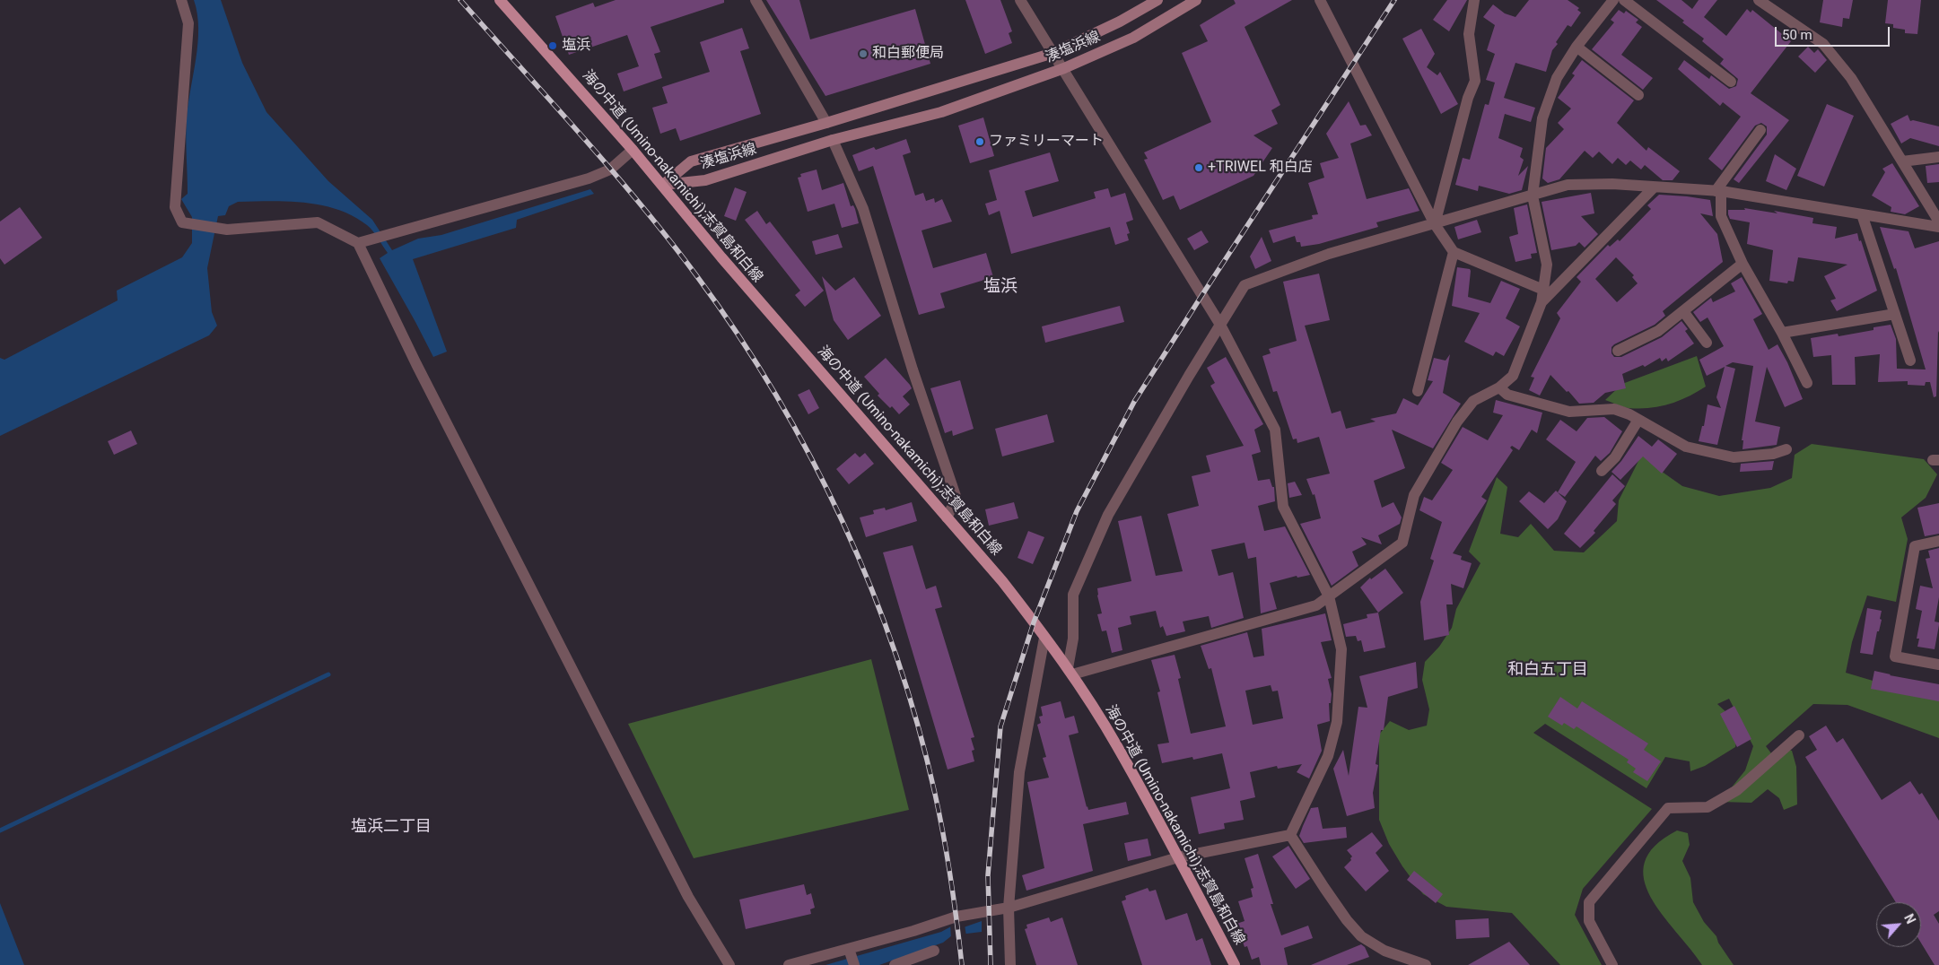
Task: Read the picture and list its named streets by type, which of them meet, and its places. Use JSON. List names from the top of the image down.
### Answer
{
  "streets": {
    "main road": ["湊塩浜線", "海の中道 (Umino-nakamichi);志賀島和白線"]
  },
  "crossings": [
    ["湊塩浜線", "海の中道 (Umino-nakamichi);志賀島和白線"]
  ],
  "districts": ["塩浜", "和白五丁目", "塩浜二丁目"],
  "places": [
    "塩浜",
    "和白郵便局",
    "ファミリーマート",
    "+TRIWEL 和白店"
  ],
  "scale_bar": "50 m",
  "north": "top right"
}
